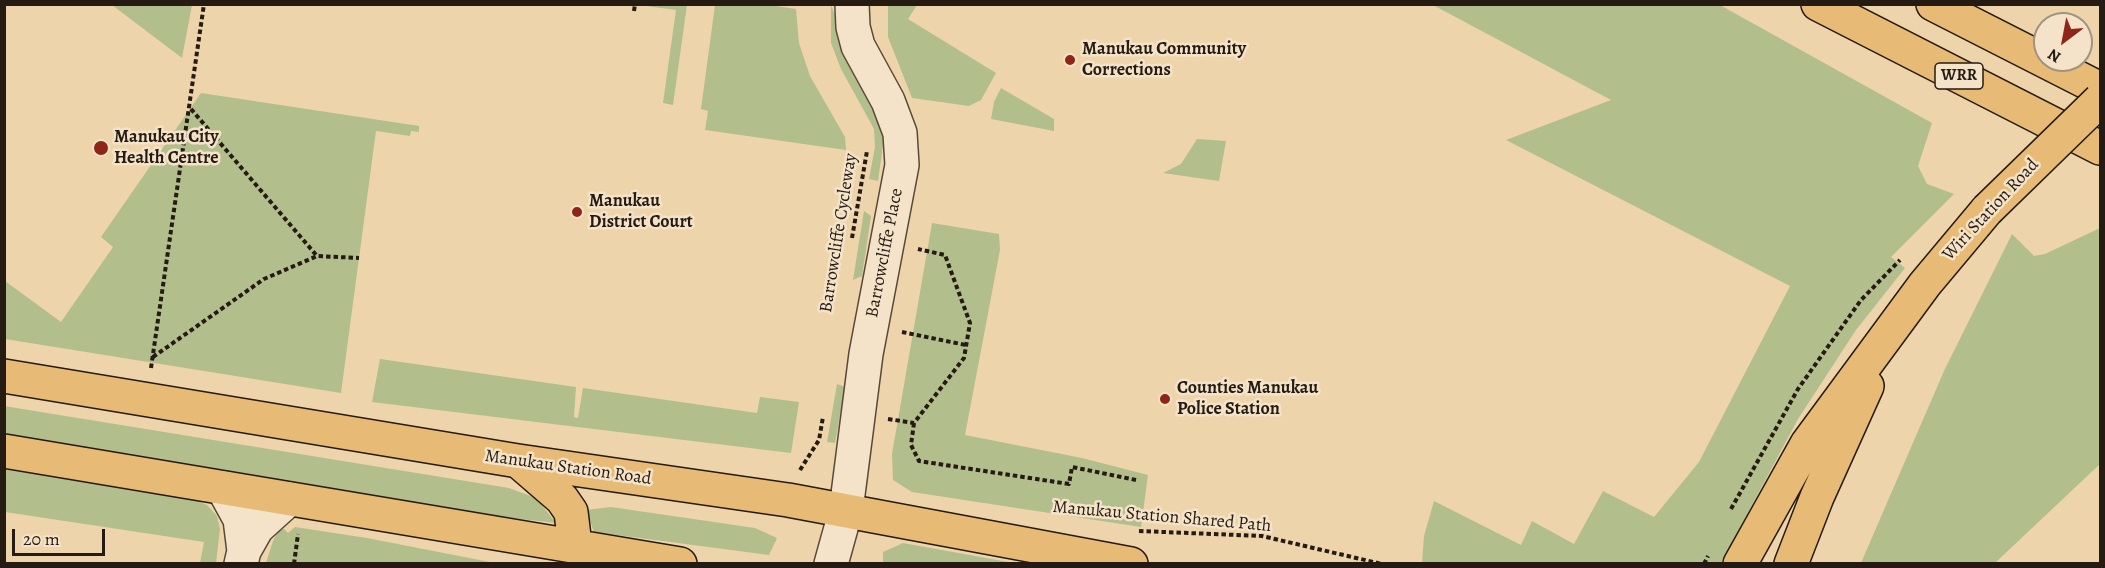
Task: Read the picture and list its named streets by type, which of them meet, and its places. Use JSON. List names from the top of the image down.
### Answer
{
  "streets": {
    "main road": ["WRR", "Wiri Station Road", "Manukau Station Road"],
    "street": ["Barrowcliffe Place"],
    "path": ["Barrowcliffe Cycleway", "Manukau Station Shared Path"]
  },
  "crossings": [
    ["Barrowcliffe Place", "Manukau Station Road"]
  ],
  "places": [
    "Manukau Community Corrections",
    "Manukau City Health Centre",
    "Manukau District Court",
    "Counties Manukau Police Station"
  ],
  "scale_bar": "20 m",
  "north": "bottom left"
}
